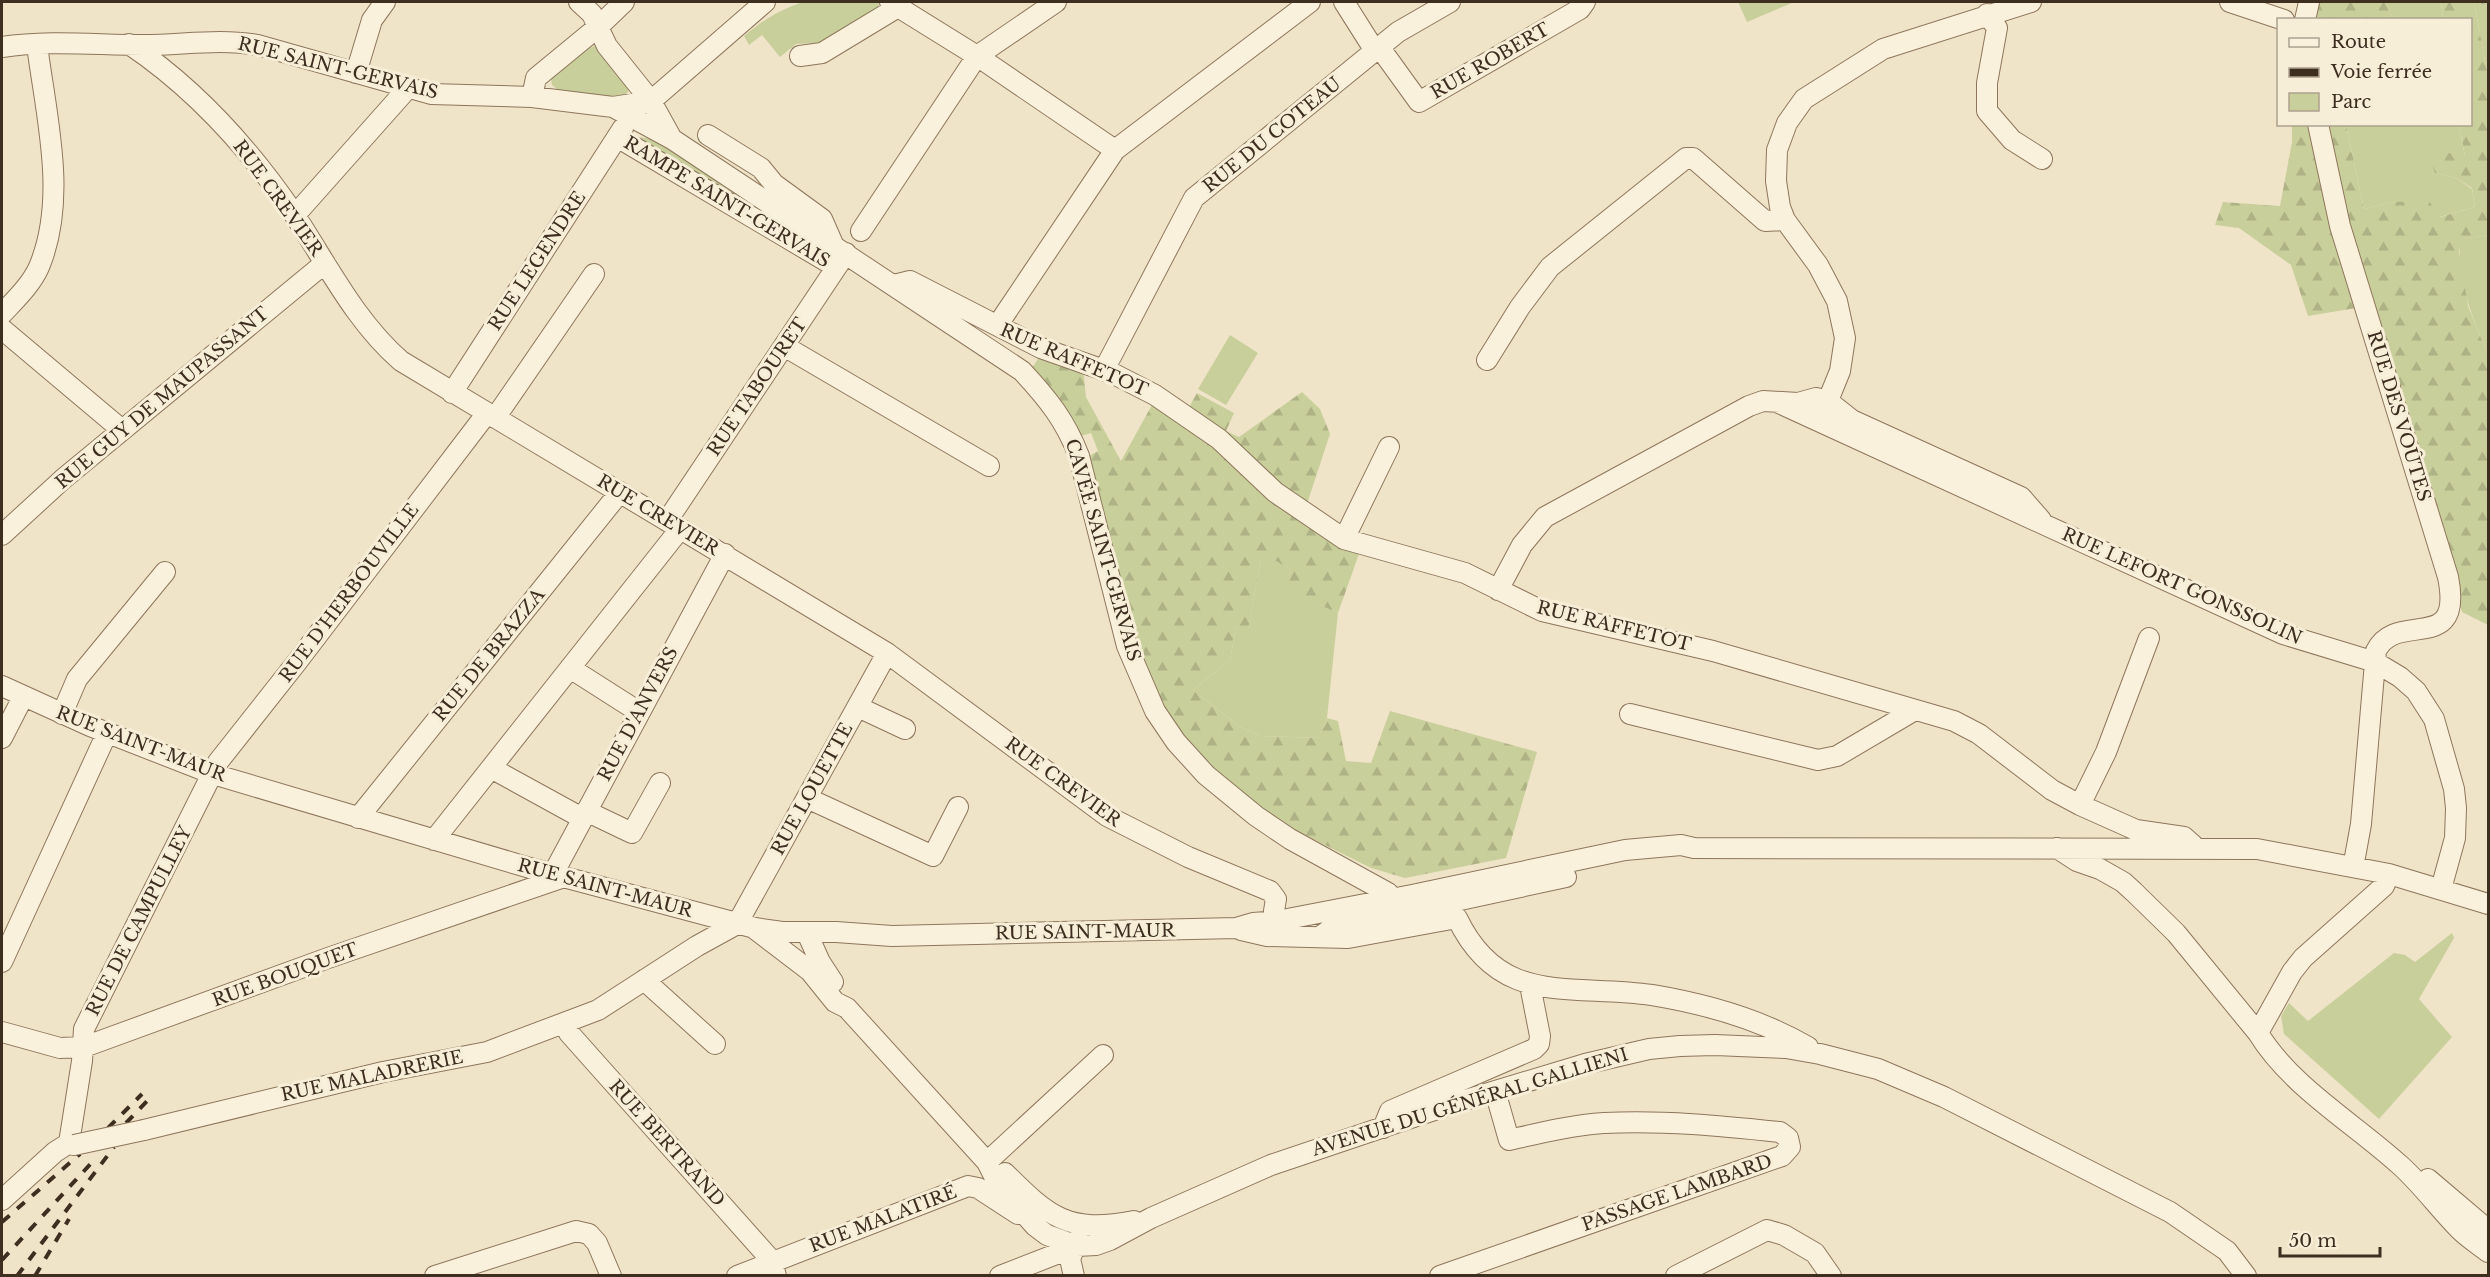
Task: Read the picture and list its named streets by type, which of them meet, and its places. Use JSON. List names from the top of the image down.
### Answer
{
  "streets": {
    "street": [
      "RUE ROBERT",
      "RUE SAINT-GERVAIS",
      "RUE DU COTEAU",
      "RUE CREVIER",
      "RAMPE SAINT-GERVAIS",
      "RUE LEGENDRE",
      "RUE RAFFETOT",
      "RUE TABOURET",
      "RUE GUY DE MAUPASSANT",
      "RUE DES VOÛTES",
      "CAVÉE SAINT-GERVAIS",
      "RUE LEFORT GONSSOLIN",
      "RUE D'HERBOUVILLE",
      "RUE DE BRAZZA",
      "RUE D'ANVERS",
      "RUE SAINT-MAUR",
      "RUE LOUETTE",
      "RUE DE CAMPULLEY",
      "RUE BOUQUET",
      "RUE MALADRERIE",
      "AVENUE DU GÉNÉRAL GALLIENI",
      "RUE BERTRAND",
      "PASSAGE LAMBARD",
      "RUE MALATIRÉ"
    ]
  },
  "crossings": [
    ["RUE ROBERT", "RUE DU COTEAU"],
    ["RUE SAINT-GERVAIS", "RUE CREVIER"],
    ["RUE SAINT-GERVAIS", "CAVÉE SAINT-GERVAIS"],
    ["RUE DU COTEAU", "RUE RAFFETOT"],
    ["RUE CREVIER", "RUE LEGENDRE"],
    ["RUE CREVIER", "RUE TABOURET"],
    ["RUE CREVIER", "RUE GUY DE MAUPASSANT"],
    ["RUE CREVIER", "RUE D'HERBOUVILLE"],
    ["RUE CREVIER", "RUE DE BRAZZA"],
    ["RUE CREVIER", "RUE D'ANVERS"],
    ["RUE CREVIER", "RUE SAINT-MAUR"],
    ["RUE CREVIER", "RUE LOUETTE"],
    ["RAMPE SAINT-GERVAIS", "RUE LEGENDRE"],
    ["RAMPE SAINT-GERVAIS", "RUE TABOURET"],
    ["RAMPE SAINT-GERVAIS", "CAVÉE SAINT-GERVAIS"],
    ["RUE RAFFETOT", "CAVÉE SAINT-GERVAIS"],
    ["RUE TABOURET", "CAVÉE SAINT-GERVAIS"],
    ["RUE TABOURET", "RUE SAINT-MAUR"],
    ["RUE DES VOÛTES", "RUE LEFORT GONSSOLIN"],
    ["CAVÉE SAINT-GERVAIS", "RUE SAINT-MAUR"],
    ["RUE D'HERBOUVILLE", "RUE SAINT-MAUR"],
    ["RUE D'HERBOUVILLE", "RUE DE CAMPULLEY"],
    ["RUE DE BRAZZA", "RUE SAINT-MAUR"],
    ["RUE D'ANVERS", "RUE SAINT-MAUR"],
    ["RUE D'ANVERS", "RUE BOUQUET"],
    ["RUE SAINT-MAUR", "RUE LOUETTE"],
    ["RUE SAINT-MAUR", "RUE DE CAMPULLEY"],
    ["RUE SAINT-MAUR", "RUE BOUQUET"],
    ["RUE SAINT-MAUR", "RUE MALADRERIE"],
    ["RUE LOUETTE", "RUE MALADRERIE"],
    ["RUE DE CAMPULLEY", "RUE BOUQUET"],
    ["RUE DE CAMPULLEY", "RUE MALADRERIE"],
    ["RUE MALADRERIE", "RUE BERTRAND"],
    ["AVENUE DU GÉNÉRAL GALLIENI", "PASSAGE LAMBARD"],
    ["RUE BERTRAND", "RUE MALATIRÉ"]
  ],
  "legend": ["Route", "Voie ferrée", "Parc"],
  "scale_bar": "50 m"
}
